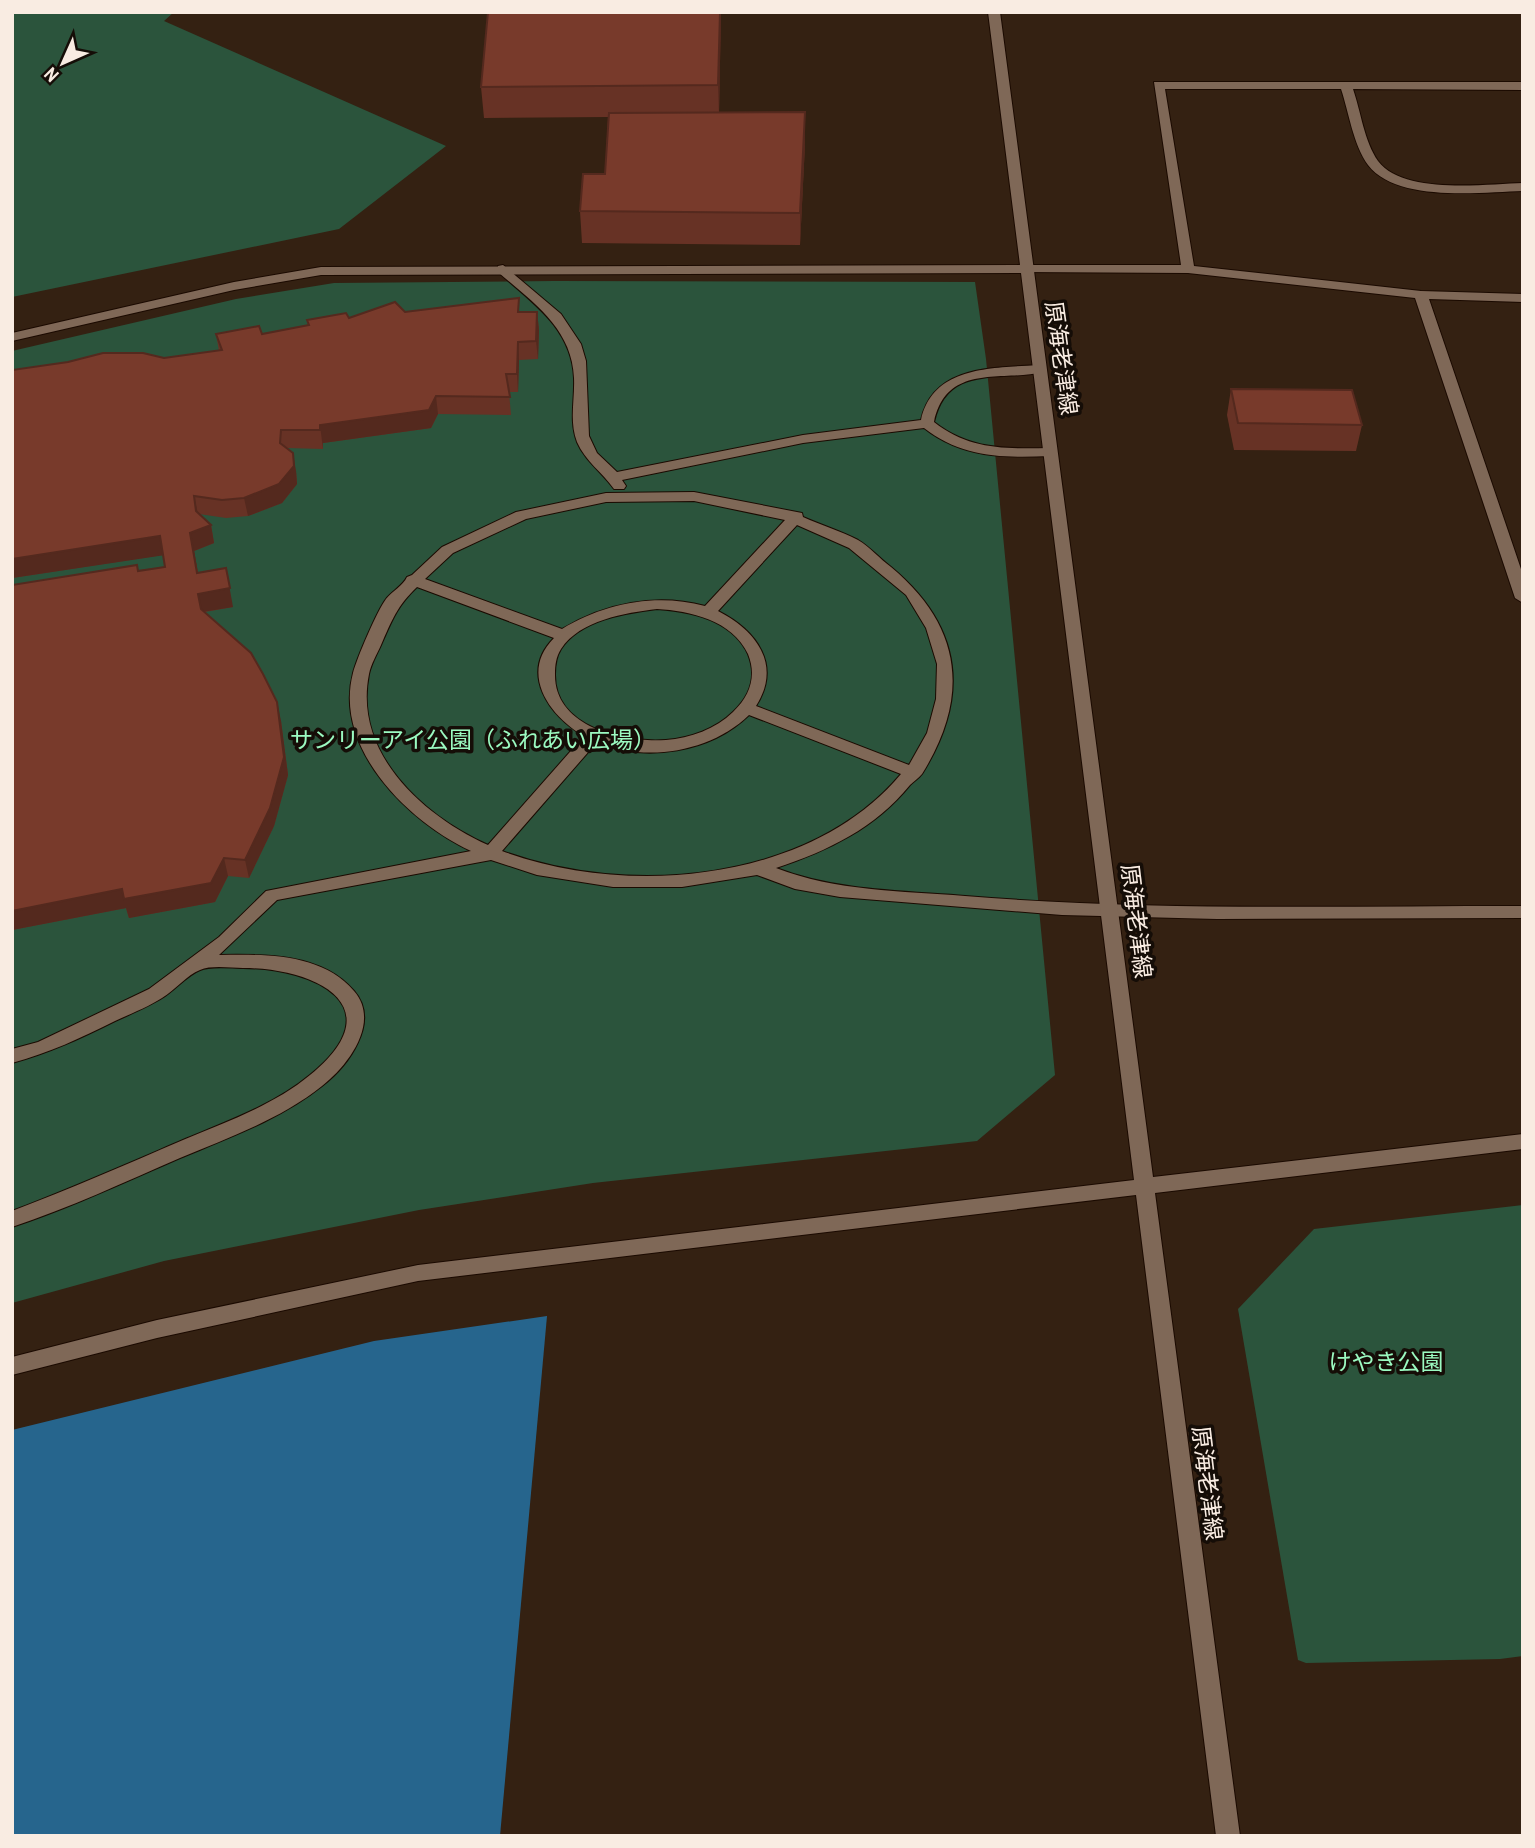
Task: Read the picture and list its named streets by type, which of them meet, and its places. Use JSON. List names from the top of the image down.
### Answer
{
  "streets": {
    "street": ["原海老津線"]
  },
  "parks": ["サンリーアイ公園（ふれあい広場）", "けやき公園"],
  "north": "bottom left"
}
